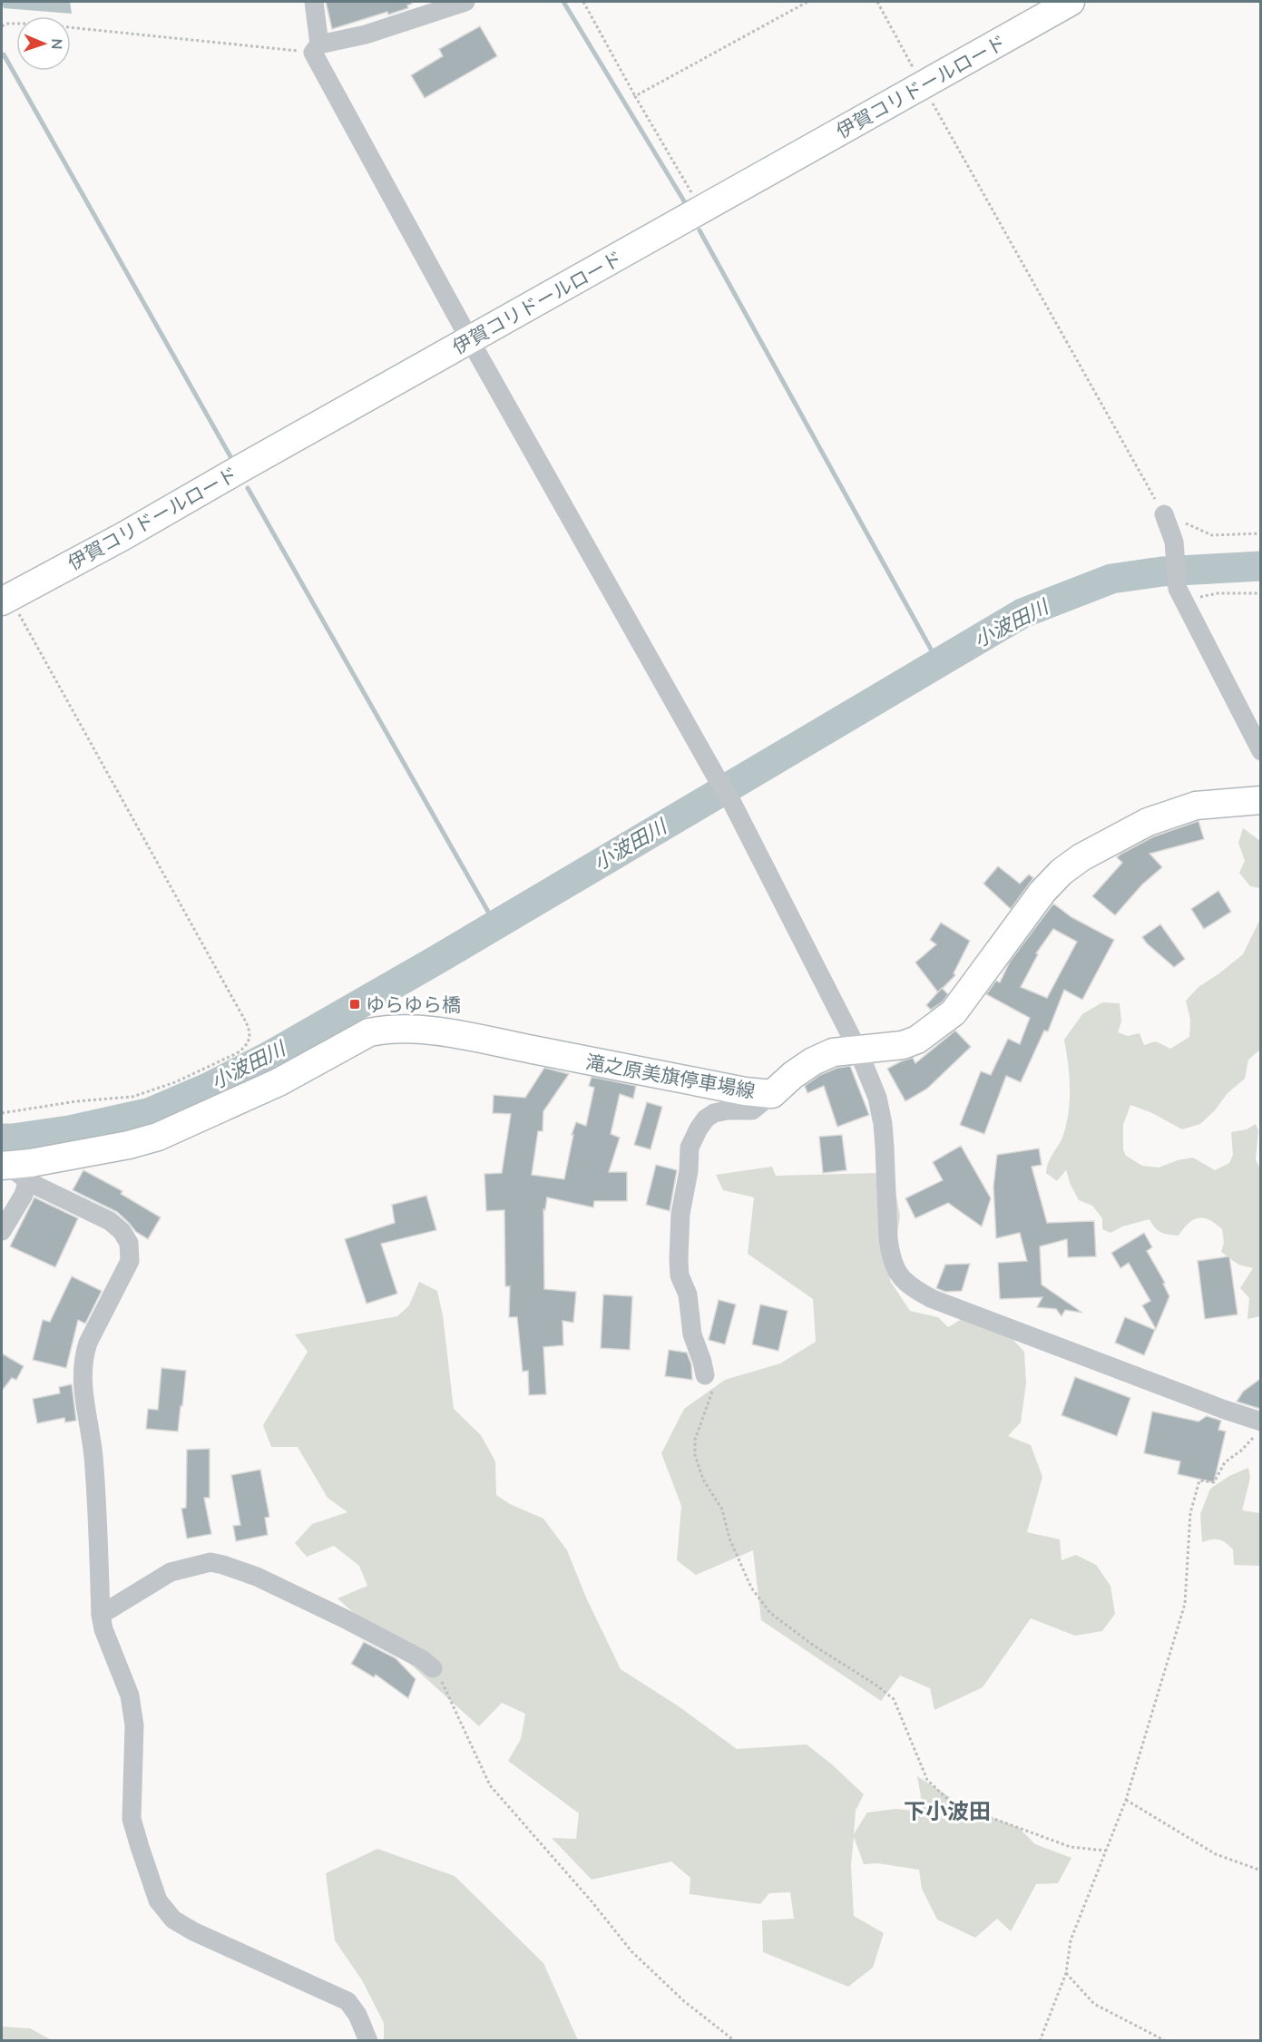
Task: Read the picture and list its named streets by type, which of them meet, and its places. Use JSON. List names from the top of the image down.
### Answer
{
  "streets": {
    "main road": ["伊賀コリドールロード", "滝之原美旗停車場線"]
  },
  "districts": ["下小波田"],
  "water": ["小波田川"],
  "places": {
    "transit": ["ゆらゆら橋"]
  },
  "north": "right"
}
